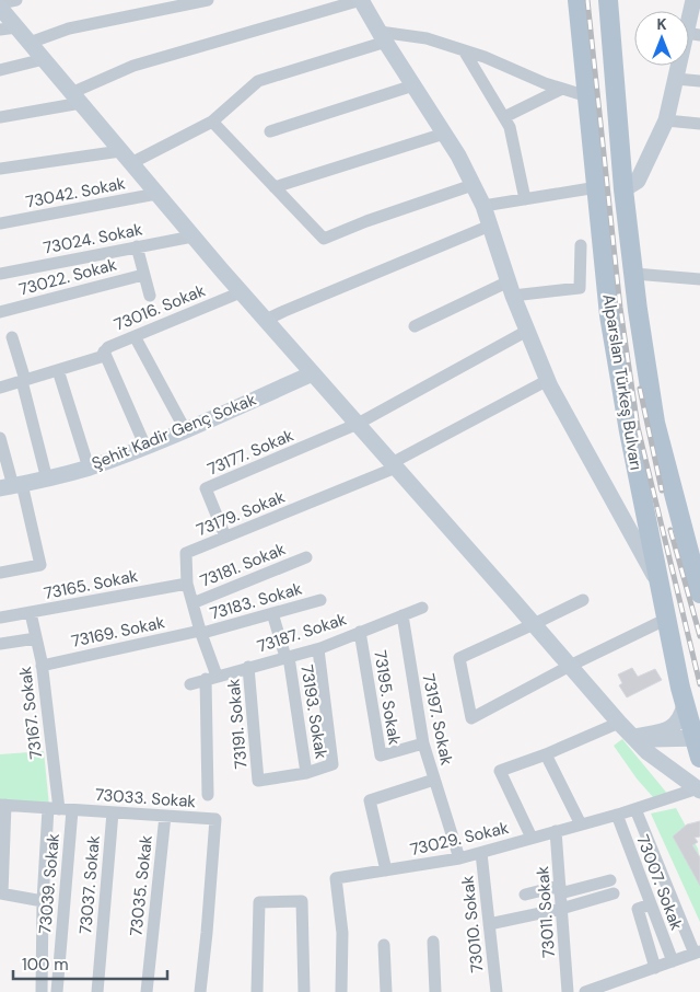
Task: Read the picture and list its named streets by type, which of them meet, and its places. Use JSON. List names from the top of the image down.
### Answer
{
  "streets": {
    "main road": ["Alparslan Türkeş Bulvarı", "Şehit Kadir Genç Sokak"],
    "street": [
      "73042. Sokak",
      "73024. Sokak",
      "73022. Sokak",
      "73016. Sokak",
      "73177. Sokak",
      "73179. Sokak",
      "73181. Sokak",
      "73165. Sokak",
      "73183. Sokak",
      "73169. Sokak",
      "73187. Sokak",
      "73195. Sokak",
      "73193. Sokak",
      "73167. Sokak",
      "73197. Sokak",
      "73191. Sokak",
      "73033. Sokak",
      "73029. Sokak",
      "73007. Sokak",
      "73039. Sokak",
      "73037. Sokak",
      "73035. Sokak",
      "73011. Sokak",
      "73010. Sokak"
    ]
  },
  "crossings": [
    ["73177. Sokak", "73179. Sokak"],
    ["73179. Sokak", "73181. Sokak"],
    ["73179. Sokak", "73165. Sokak"],
    ["73179. Sokak", "73183. Sokak"],
    ["73179. Sokak", "73169. Sokak"],
    ["73179. Sokak", "73187. Sokak"],
    ["73165. Sokak", "73167. Sokak"],
    ["73183. Sokak", "73169. Sokak"],
    ["73183. Sokak", "73193. Sokak"],
    ["73169. Sokak", "73167. Sokak"],
    ["73187. Sokak", "73195. Sokak"],
    ["73187. Sokak", "73193. Sokak"],
    ["73187. Sokak", "73197. Sokak"],
    ["73187. Sokak", "73191. Sokak"],
    ["73195. Sokak", "73197. Sokak"],
    ["73193. Sokak", "73191. Sokak"],
    ["73167. Sokak", "73033. Sokak"],
    ["73197. Sokak", "73029. Sokak"],
    ["73033. Sokak", "73039. Sokak"],
    ["73033. Sokak", "73037. Sokak"],
    ["73033. Sokak", "73035. Sokak"],
    ["73029. Sokak", "73007. Sokak"],
    ["73029. Sokak", "73011. Sokak"],
    ["73029. Sokak", "73010. Sokak"]
  ],
  "scale_bar": "100 m",
  "north": "top"
}
